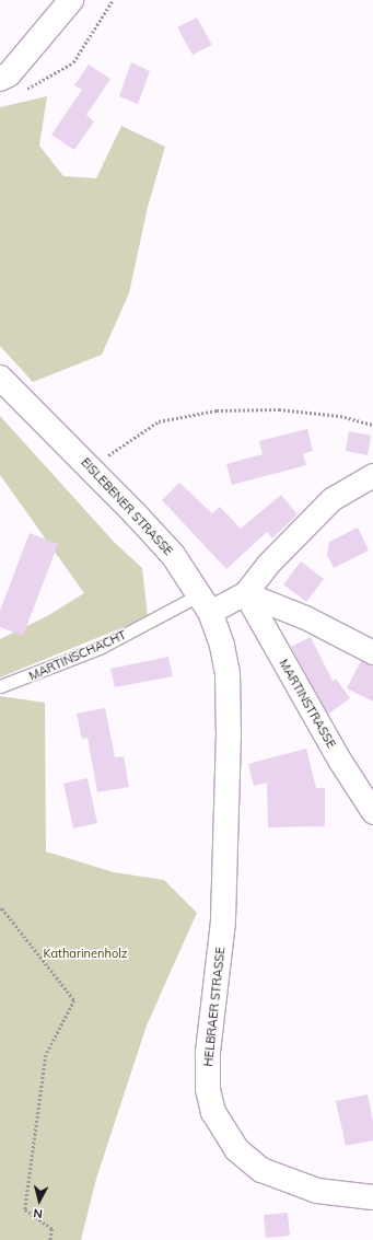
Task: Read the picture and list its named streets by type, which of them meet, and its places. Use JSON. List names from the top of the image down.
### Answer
{
  "streets": {
    "main road": ["EISLEBENER STRASSE", "HELBRAER STRASSE"],
    "street": ["MARTINSTRASSE"],
    "lane": ["MARTINSCHACHT"]
  },
  "crossings": [
    ["EISLEBENER STRASSE", "MARTINSCHACHT"],
    ["EISLEBENER STRASSE", "HELBRAER STRASSE"]
  ],
  "parks": ["Katharinenholz"],
  "north": "bottom"
}
